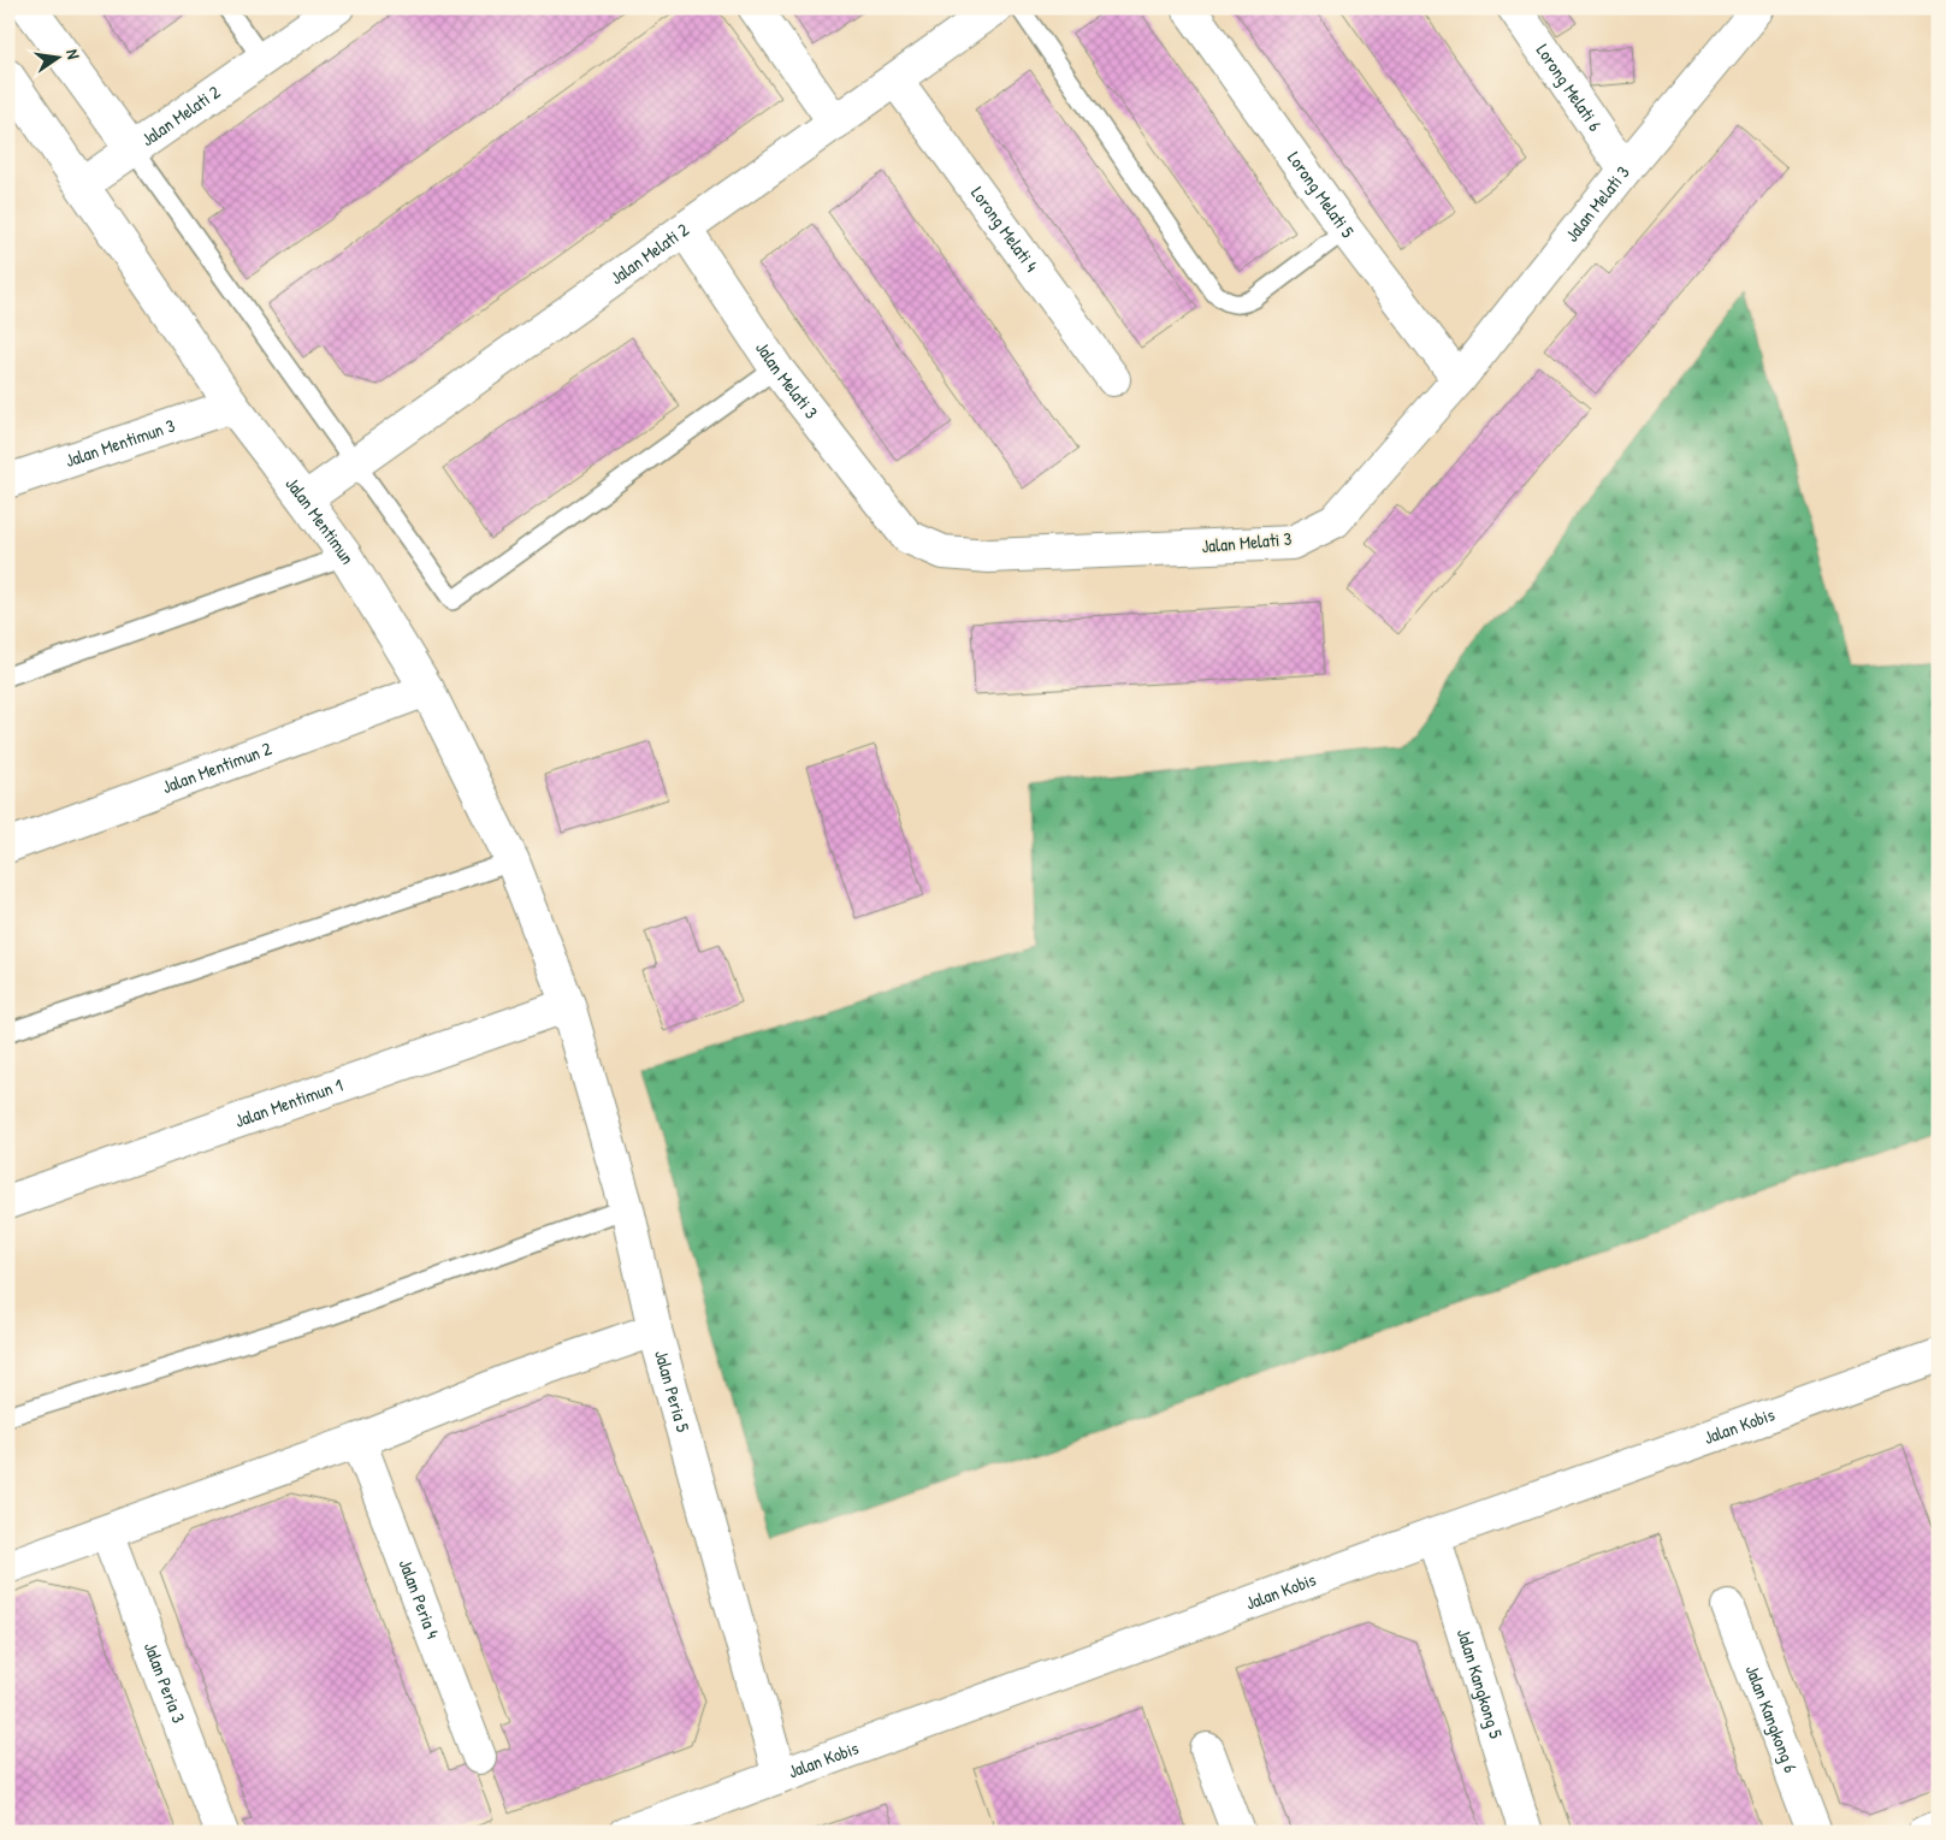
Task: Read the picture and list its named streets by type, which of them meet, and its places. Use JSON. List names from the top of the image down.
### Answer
{
  "streets": {
    "street": [
      "Lorong Melati 6",
      "Jalan Melati 2",
      "Lorong Melati 5",
      "Jalan Melati 3",
      "Lorong Melati 4",
      "Jalan Mentimun 3",
      "Jalan Mentimun",
      "Jalan Mentimun 2",
      "Jalan Mentimun 1",
      "Jalan Peria 5",
      "Jalan Kobis",
      "Jalan Peria 4",
      "Jalan Peria 3",
      "Jalan Kangkong 5",
      "Jalan Kangkong 6"
    ]
  },
  "crossings": [
    ["Lorong Melati 6", "Jalan Melati 3"],
    ["Jalan Melati 2", "Jalan Melati 3"],
    ["Jalan Melati 2", "Lorong Melati 4"],
    ["Jalan Melati 2", "Jalan Mentimun"],
    ["Lorong Melati 5", "Jalan Melati 3"],
    ["Jalan Mentimun 3", "Jalan Mentimun"],
    ["Jalan Mentimun", "Jalan Mentimun 2"],
    ["Jalan Mentimun", "Jalan Mentimun 1"],
    ["Jalan Mentimun", "Jalan Peria 5"],
    ["Jalan Mentimun 1", "Jalan Peria 5"],
    ["Jalan Peria 5", "Jalan Kobis"],
    ["Jalan Kobis", "Jalan Kangkong 5"]
  ],
  "north": "right"
}
